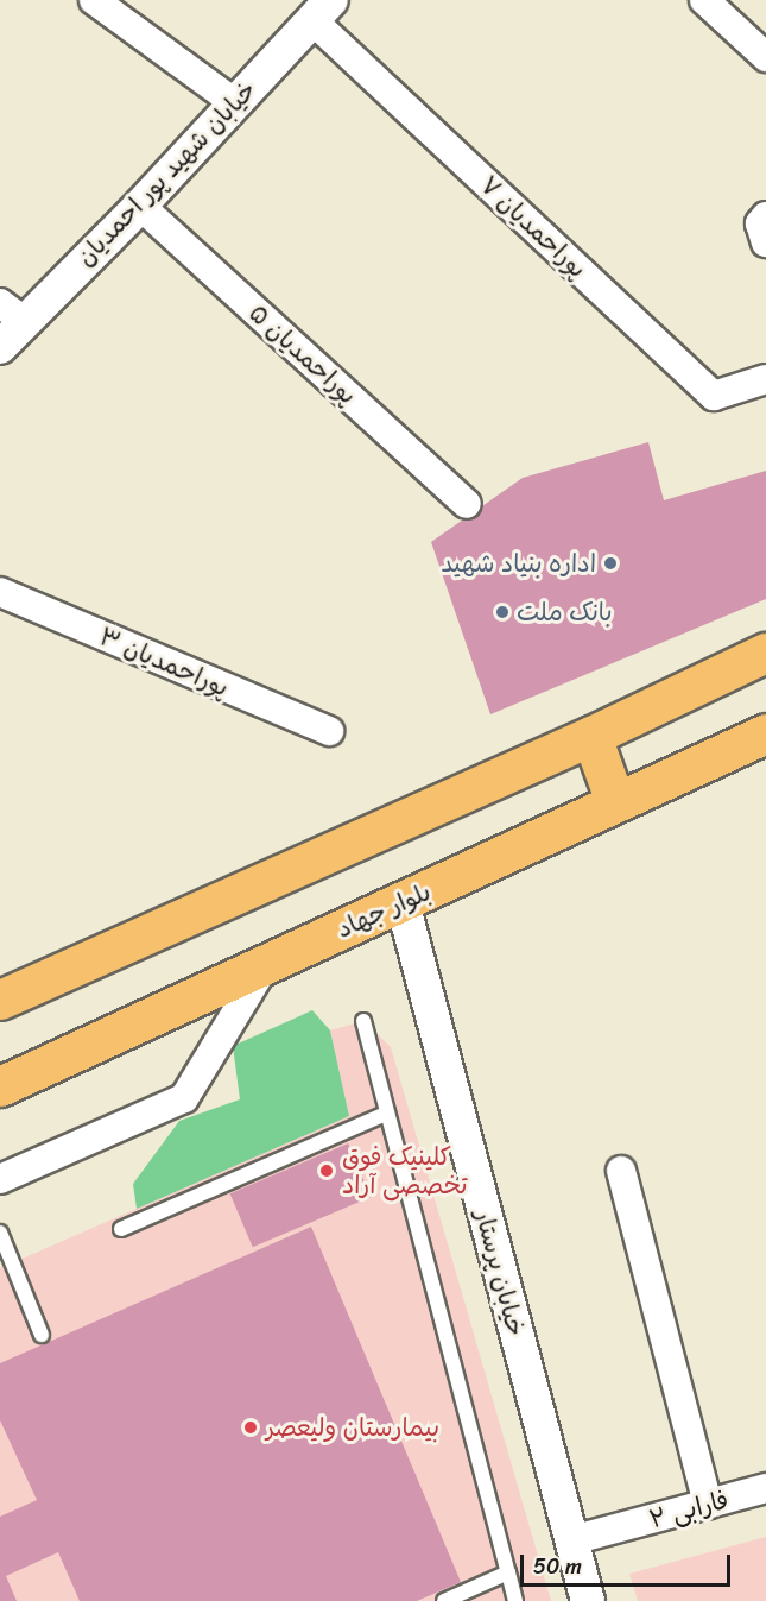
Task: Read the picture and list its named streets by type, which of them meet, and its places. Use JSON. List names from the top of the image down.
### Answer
{
  "streets": {
    "main road": ["بلوار جهاد"],
    "street": [
      "خیابان شهید پور احمدیان",
      "پوراحمدیان ۷",
      "پوراحمدیان ۵",
      "پوراحمدیان ۳",
      "خیابان پرستار",
      "فارابی ۲"
    ]
  },
  "crossings": [
    ["خیابان شهید پور احمدیان", "پوراحمدیان ۷"],
    ["خیابان شهید پور احمدیان", "پوراحمدیان ۵"],
    ["بلوار جهاد", "خیابان پرستار"],
    ["خیابان پرستار", "فارابی ۲"]
  ],
  "places": [
    "اداره بنیاد شهید",
    "بانک ملت",
    "کلینیک فوق تخصصی آراد",
    "بیمارستان ولیعصر"
  ],
  "scale_bar": "50 m"
}
